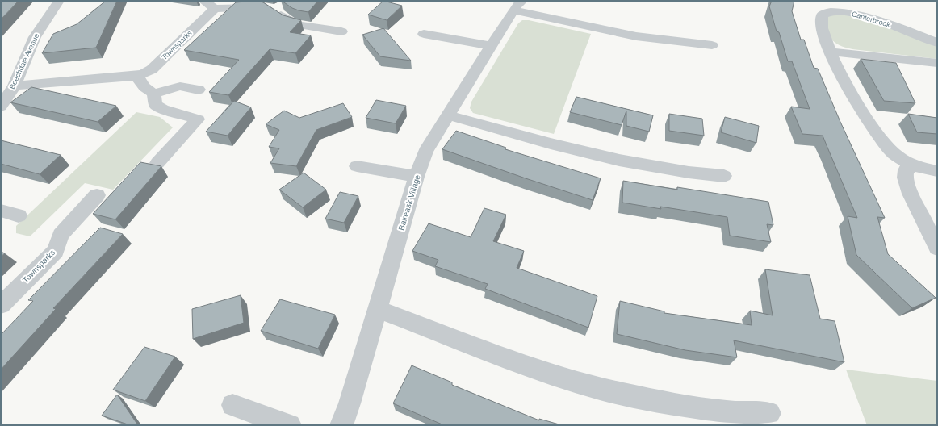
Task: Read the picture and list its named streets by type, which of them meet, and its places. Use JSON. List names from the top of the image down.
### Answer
{
  "streets": {
    "street": [
      "Canterbrook",
      "Townsparks",
      "Beechdale Avenue",
      "Balreask Village"
    ]
  },
  "crossings": [
    ["Townsparks", "Beechdale Avenue"]
  ]
}
